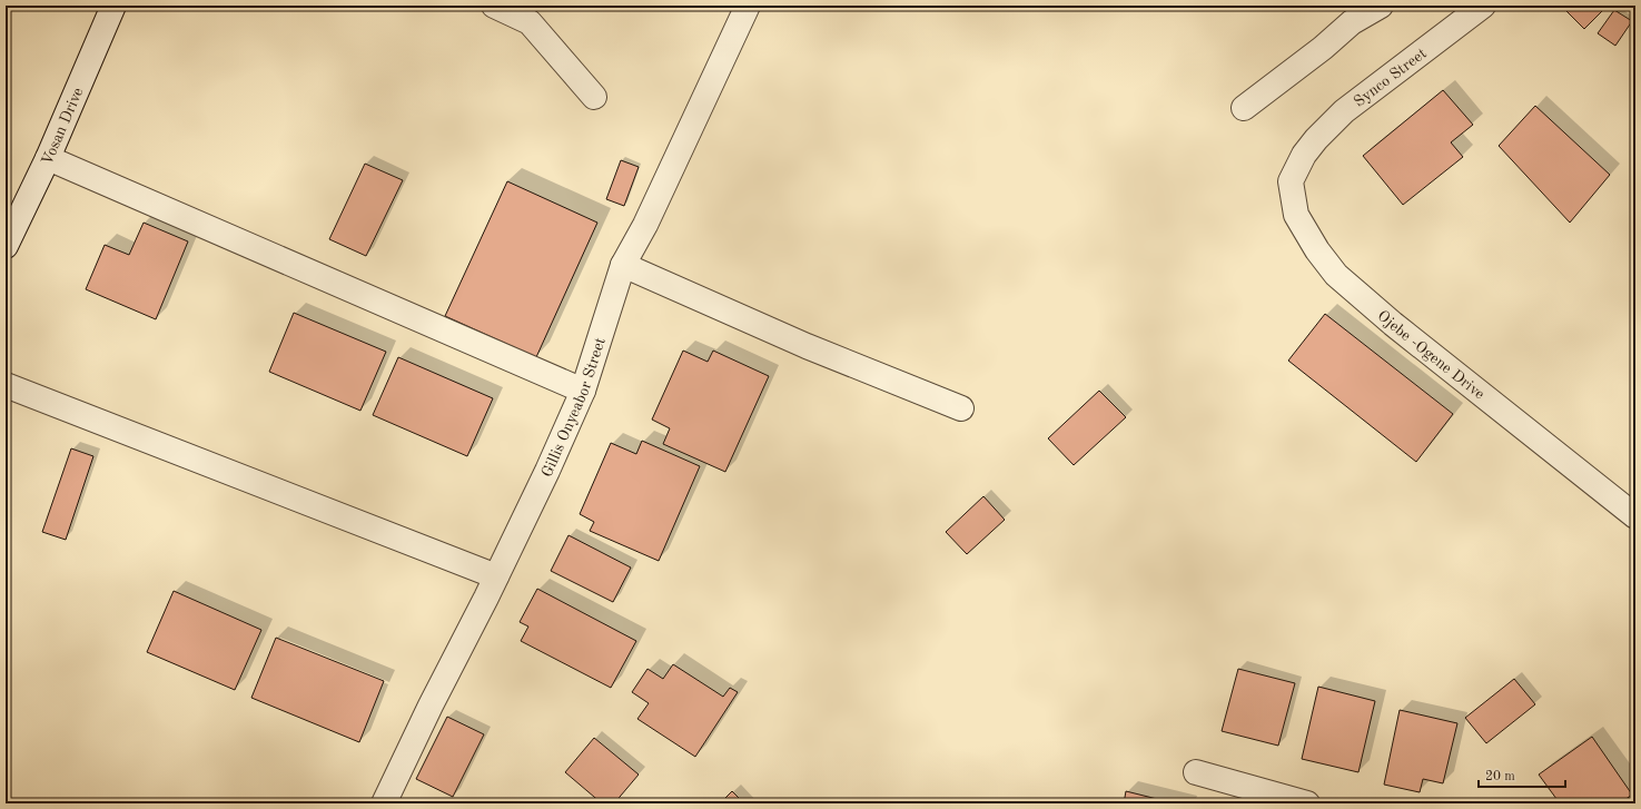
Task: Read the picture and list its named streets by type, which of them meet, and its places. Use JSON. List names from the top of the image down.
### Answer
{
  "streets": {
    "street": [
      "Synco Street",
      "Vosan Drive",
      "Ojebe -Ogene Drive",
      "Gillis Onyeabor Street"
    ]
  },
  "crossings": [
    ["Synco Street", "Ojebe -Ogene Drive"]
  ],
  "scale_bar": "20 m"
}
